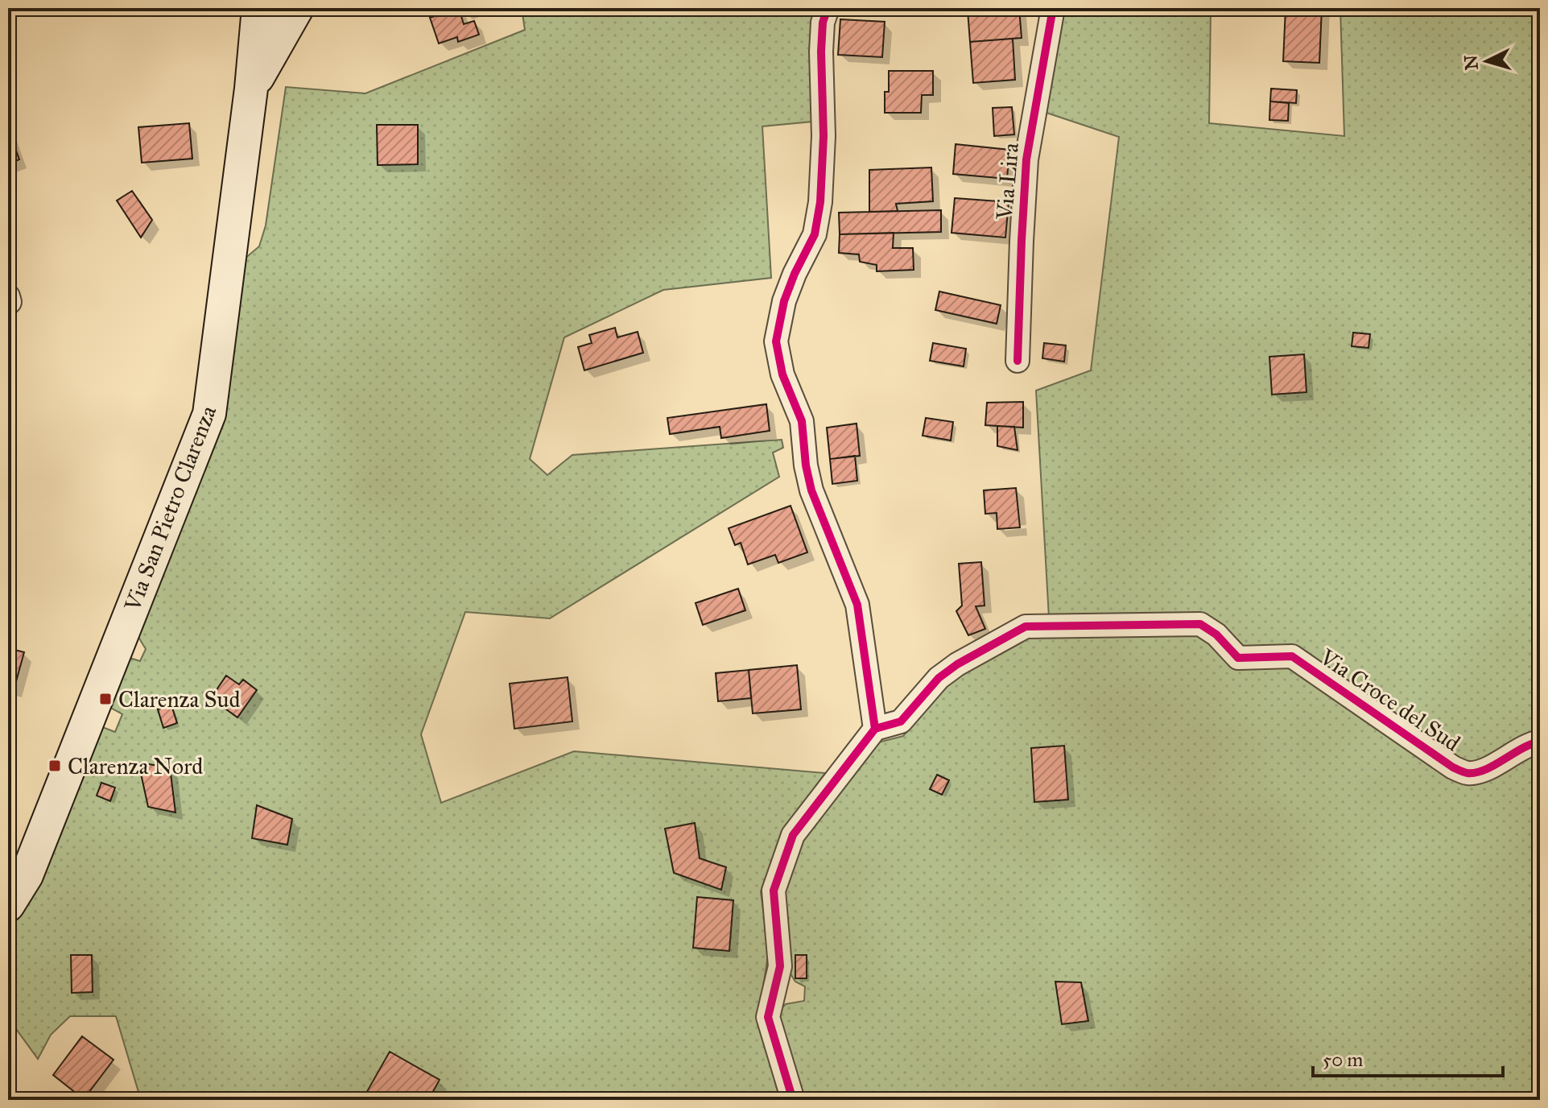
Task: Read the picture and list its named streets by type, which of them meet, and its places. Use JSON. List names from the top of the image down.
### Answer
{
  "streets": {
    "main road": ["Via San Pietro Clarenza"],
    "street": ["Via Lira", "Via Croce del Sud"]
  },
  "places": {
    "transit": ["Clarenza Sud", "Clarenza Nord"]
  },
  "scale_bar": "50 m",
  "north": "left"
}
